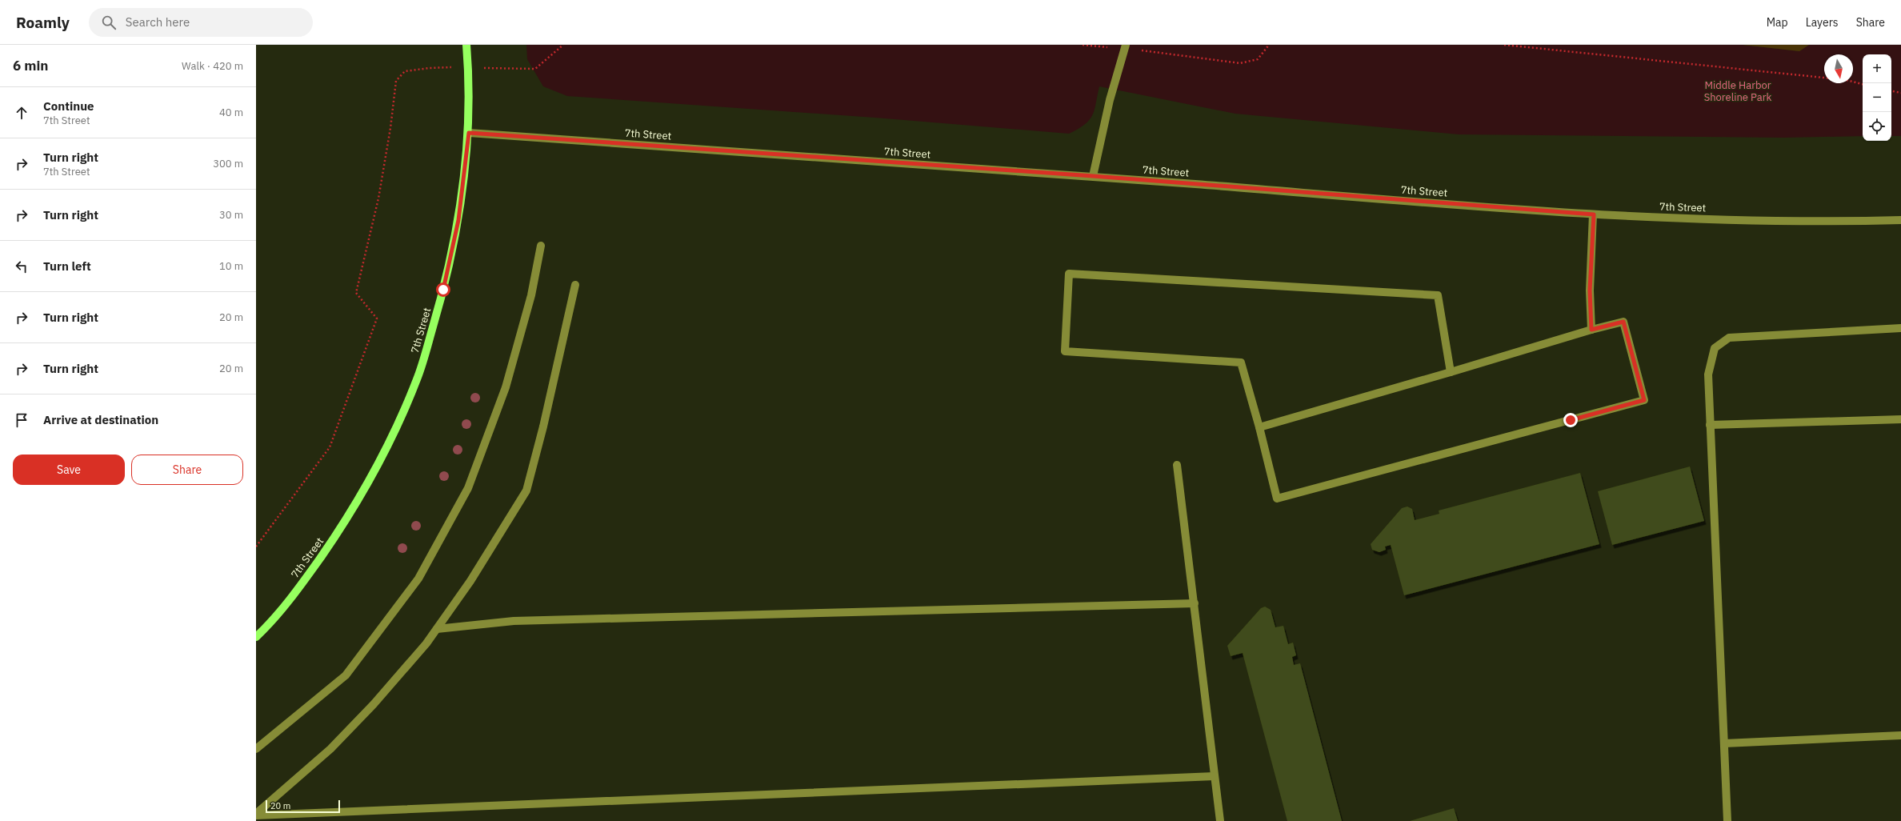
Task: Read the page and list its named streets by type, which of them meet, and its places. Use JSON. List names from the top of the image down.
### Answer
{
  "streets": {
    "main road": ["7th Street"]
  },
  "parks": ["Middle Harbor Shoreline Park"],
  "scale_bar": "20 m",
  "north": "bottom",
  "page": {
    "header": "Roamly",
    "search": "Search here",
    "nav": ["Map", "Layers", "Share"],
    "heading": ["6 min", "Walk · 420 m"],
    "map_buttons": ["+", "−"],
    "list": [
      ["Continue", "7th Street", "40 m"],
      ["Turn right", "7th Street", "300 m"],
      ["Turn right", "30 m"],
      ["Turn left", "10 m"],
      ["Turn right", "20 m"],
      ["Turn right", "20 m"],
      "Arrive at destination"
    ],
    "buttons": ["Save", "Share"],
    "scale": "20 m"
  }
}
